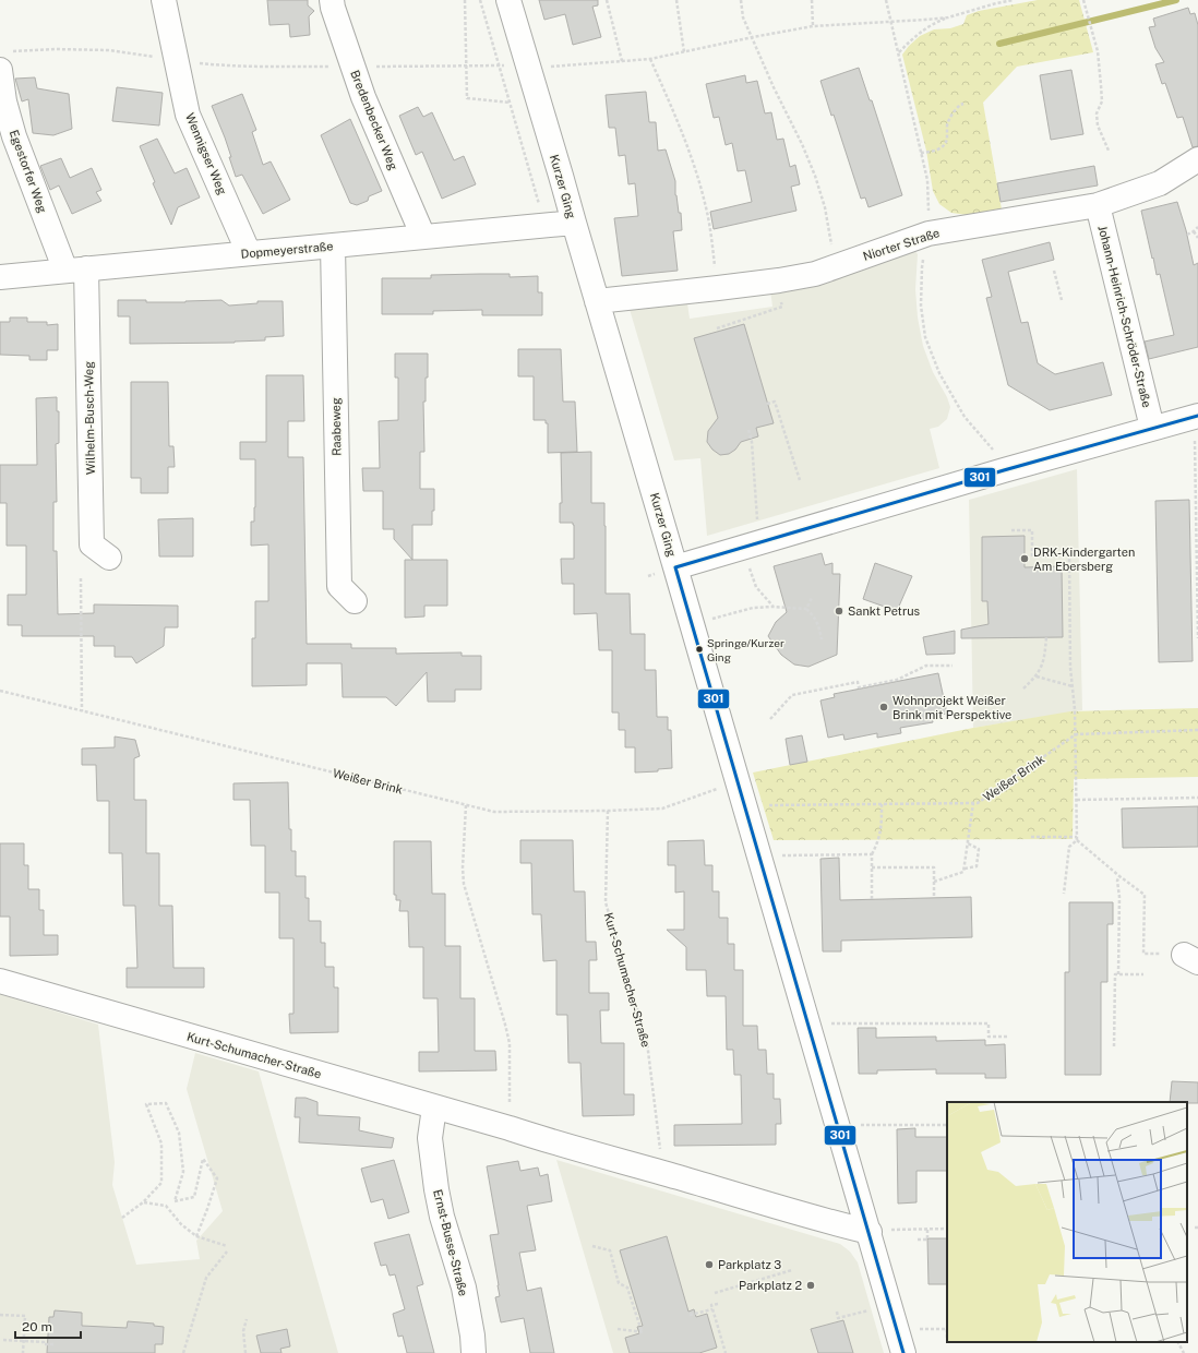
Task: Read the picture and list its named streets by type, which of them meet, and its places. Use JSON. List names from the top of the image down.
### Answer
{
  "streets": {
    "street": [
      "Bredenbecker Weg",
      "Wennigser Weg",
      "Egestorfer Weg",
      "Kurzer Ging",
      "Niorter Straße",
      "Dopmeyerstraße",
      "Johann-Heinrich-Schröder-Straße",
      "Wilhelm-Busch-Weg",
      "Raabeweg",
      "Kurt-Schumacher-Straße",
      "Ernst-Busse-Straße"
    ],
    "path": ["Weißer Brink"]
  },
  "crossings": [
    ["Bredenbecker Weg", "Dopmeyerstraße"],
    ["Wennigser Weg", "Dopmeyerstraße"],
    ["Egestorfer Weg", "Dopmeyerstraße"],
    ["Egestorfer Weg", "Wilhelm-Busch-Weg"],
    ["Kurzer Ging", "Niorter Straße"],
    ["Kurzer Ging", "Dopmeyerstraße"],
    ["Kurzer Ging", "Weißer Brink"],
    ["Kurzer Ging", "Kurt-Schumacher-Straße"],
    ["Niorter Straße", "Johann-Heinrich-Schröder-Straße"],
    ["Dopmeyerstraße", "Wilhelm-Busch-Weg"],
    ["Dopmeyerstraße", "Raabeweg"],
    ["Weißer Brink", "Kurt-Schumacher-Straße"],
    ["Kurt-Schumacher-Straße", "Ernst-Busse-Straße"]
  ],
  "places": [
    "DRK-Kindergarten Am Ebersberg",
    "Sankt Petrus",
    "Springe/Kurzer Ging",
    "Wohnprojekt Weißer Brink mit Perspektive",
    "Parkplatz 3",
    "Parkplatz 2"
  ],
  "lines": ["transit line 301"],
  "scale_bar": "20 m"
}
